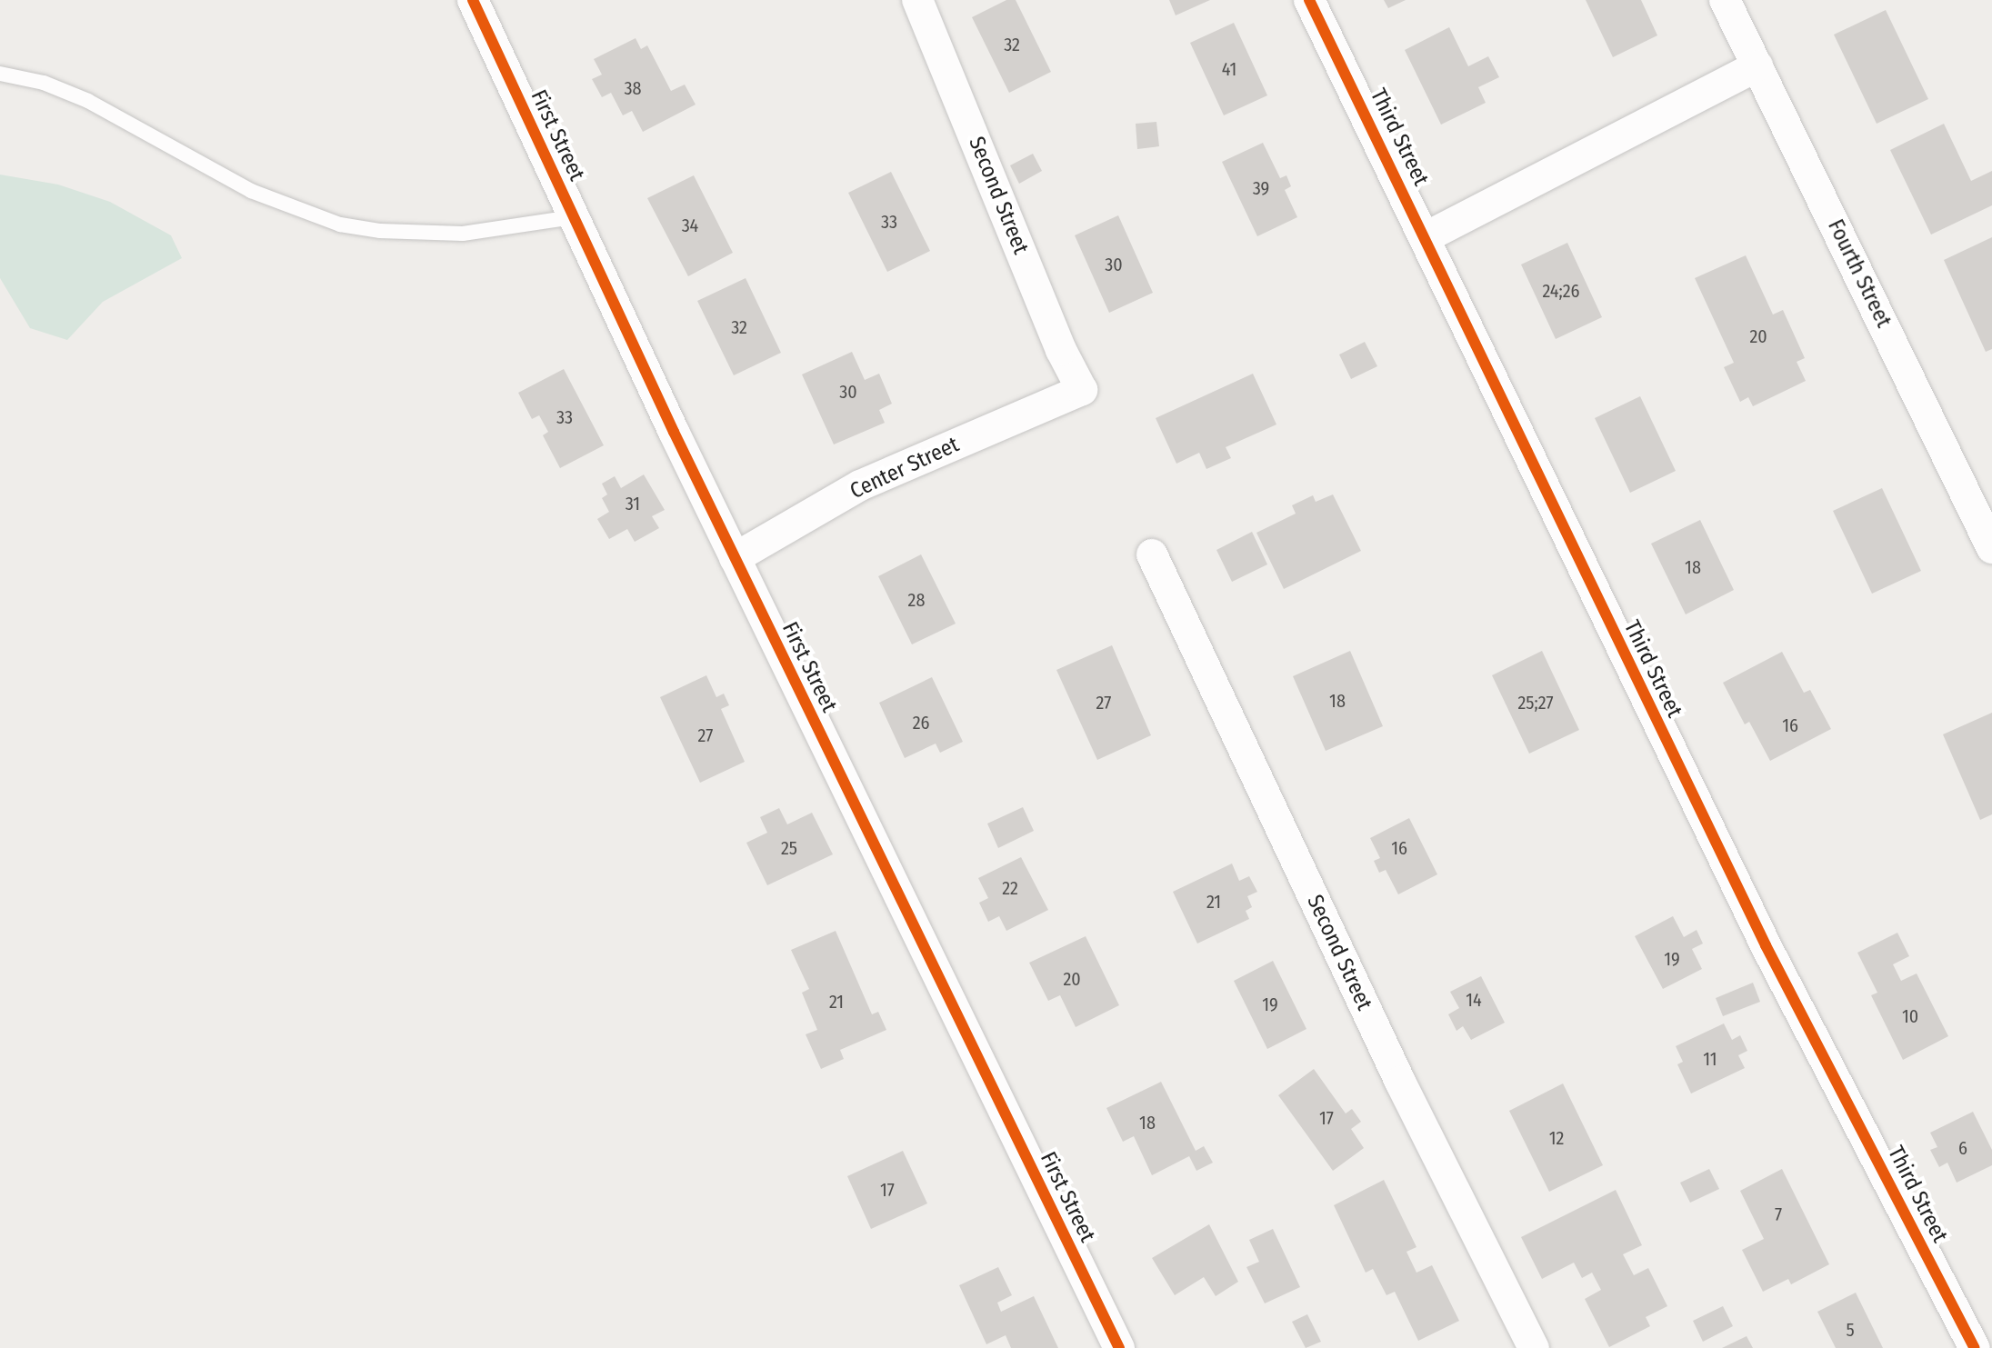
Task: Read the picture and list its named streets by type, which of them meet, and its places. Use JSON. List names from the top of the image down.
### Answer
{
  "streets": {
    "street": [
      "First Street",
      "Third Street",
      "Second Street",
      "Fourth Street",
      "Center Street"
    ]
  },
  "crossings": [
    ["First Street", "Center Street"],
    ["Second Street", "Center Street"]
  ],
  "house_numbers": [
    "32",
    "41",
    "38",
    "39",
    "33",
    "34",
    "30",
    "24;26",
    "32",
    "20",
    "30",
    "33",
    "31",
    "18",
    "28",
    "18",
    "27",
    "25;27",
    "26",
    "16",
    "27",
    "25",
    "16",
    "22",
    "21",
    "19",
    "20",
    "14",
    "21",
    "19",
    "10",
    "11",
    "17",
    "18",
    "12",
    "6",
    "17",
    "7",
    "5"
  ]
}
